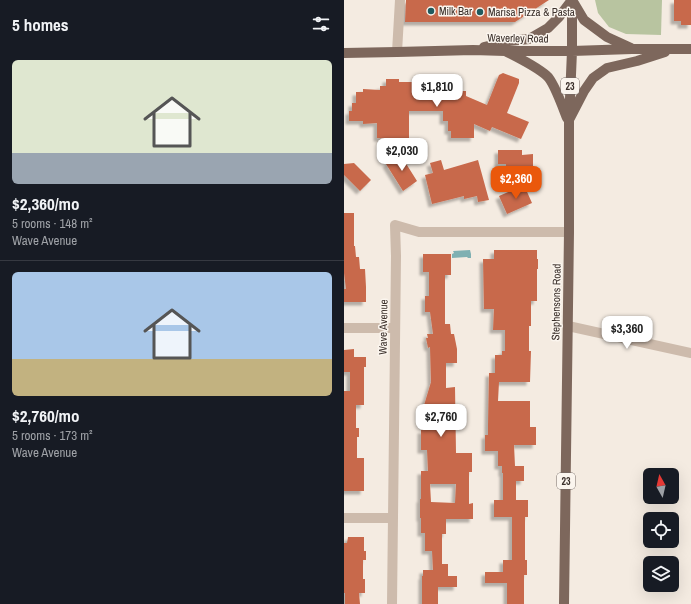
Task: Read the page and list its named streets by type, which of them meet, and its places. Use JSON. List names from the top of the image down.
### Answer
{
  "streets": {
    "main road": ["Waverley Road", "23", "Stephensons Road"],
    "street": ["Wave Avenue"]
  },
  "crossings": [
    ["Waverley Road", "Stephensons Road"],
    ["Stephensons Road", "Wave Avenue"]
  ],
  "places": ["Milk Bar", "Marisa Pizza & Pasta"],
  "north": "top",
  "page": {
    "heading": "5 homes",
    "list": [
      {
        "name": "$2,360/mo",
        "note": "5 rooms · 148 m² · Wave Avenue"
      },
      {
        "name": "$2,760/mo",
        "note": "5 rooms · 173 m² · Wave Avenue"
      }
    ],
    "price": [
      "$1,810",
      "$2,030",
      "$2,360",
      "$3,360",
      "$2,760"
    ]
  }
}
